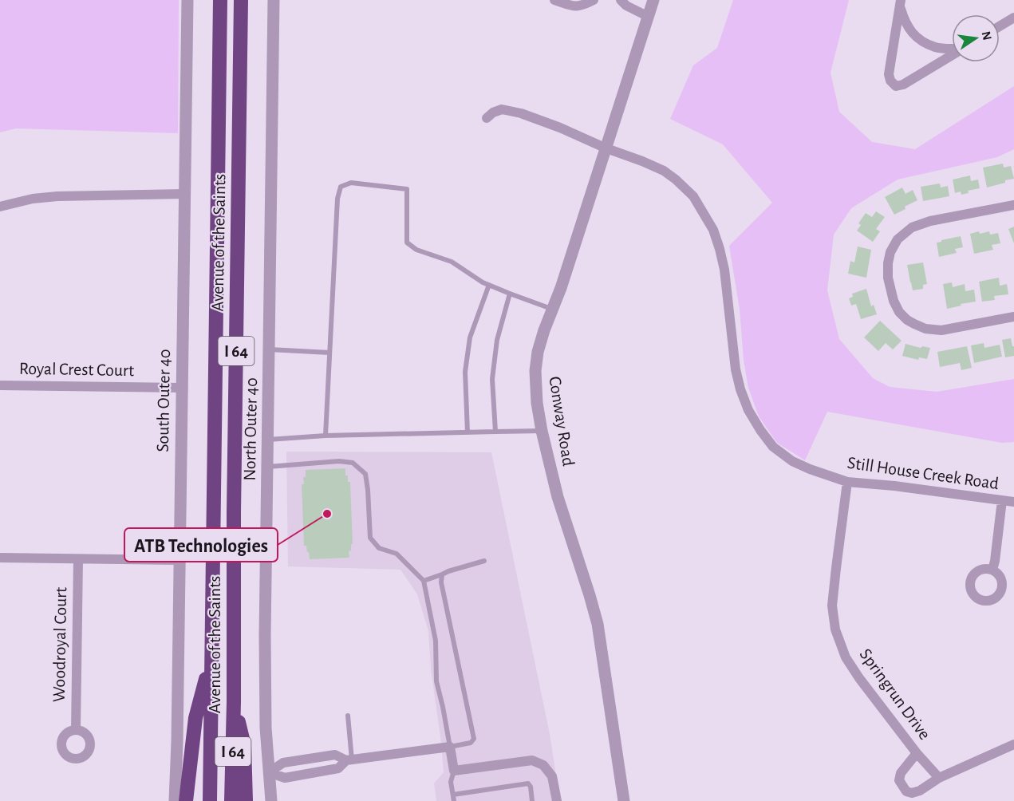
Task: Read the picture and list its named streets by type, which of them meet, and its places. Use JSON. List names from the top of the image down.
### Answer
{
  "streets": {
    "highway": ["Avenue of the Saints", "I 64"],
    "street": [
      "Royal Crest Court",
      "South Outer 40",
      "Conway Road",
      "North Outer 40",
      "Still House Creek Road",
      "Woodroyal Court",
      "Springrun Drive"
    ]
  },
  "crossings": [
    ["Royal Crest Court", "South Outer 40"],
    ["Conway Road", "Still House Creek Road"],
    ["Still House Creek Road", "Springrun Drive"]
  ],
  "places": ["ATB Technologies"],
  "north": "right"
}
